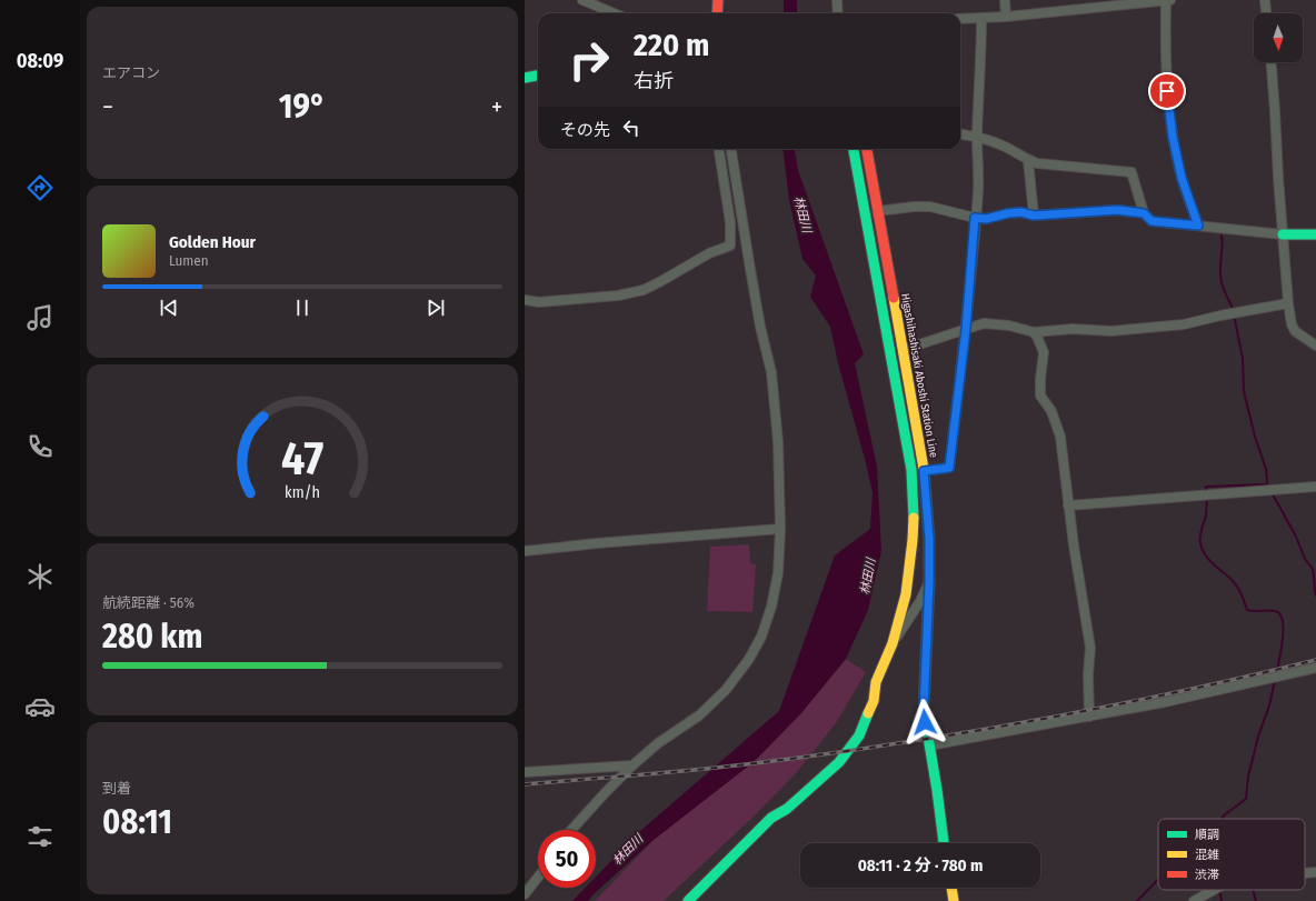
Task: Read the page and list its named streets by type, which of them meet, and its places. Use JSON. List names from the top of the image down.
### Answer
{
  "streets": {
    "street": ["Higashihashisaki Aboshi Station Line"]
  },
  "water": ["林田川"],
  "legend": ["順調", "混雑", "渋滞"],
  "north": "bottom",
  "page": {
    "tabs": "08:09",
    "tile": [
      "エアコン",
      ["航続距離 · 56%", "280 km"],
      ["到着", "08:11"]
    ],
    "turn": ["220 m", "右折"],
    "heat": ["−", "19°", "+"],
    "then": "その先",
    "song": ["Golden Hour", "Lumen"],
    "limit": "50",
    "trip": "08:11 · 2 分 · 780 m",
    "gauge": ["47", "km/h"]
  }
}
